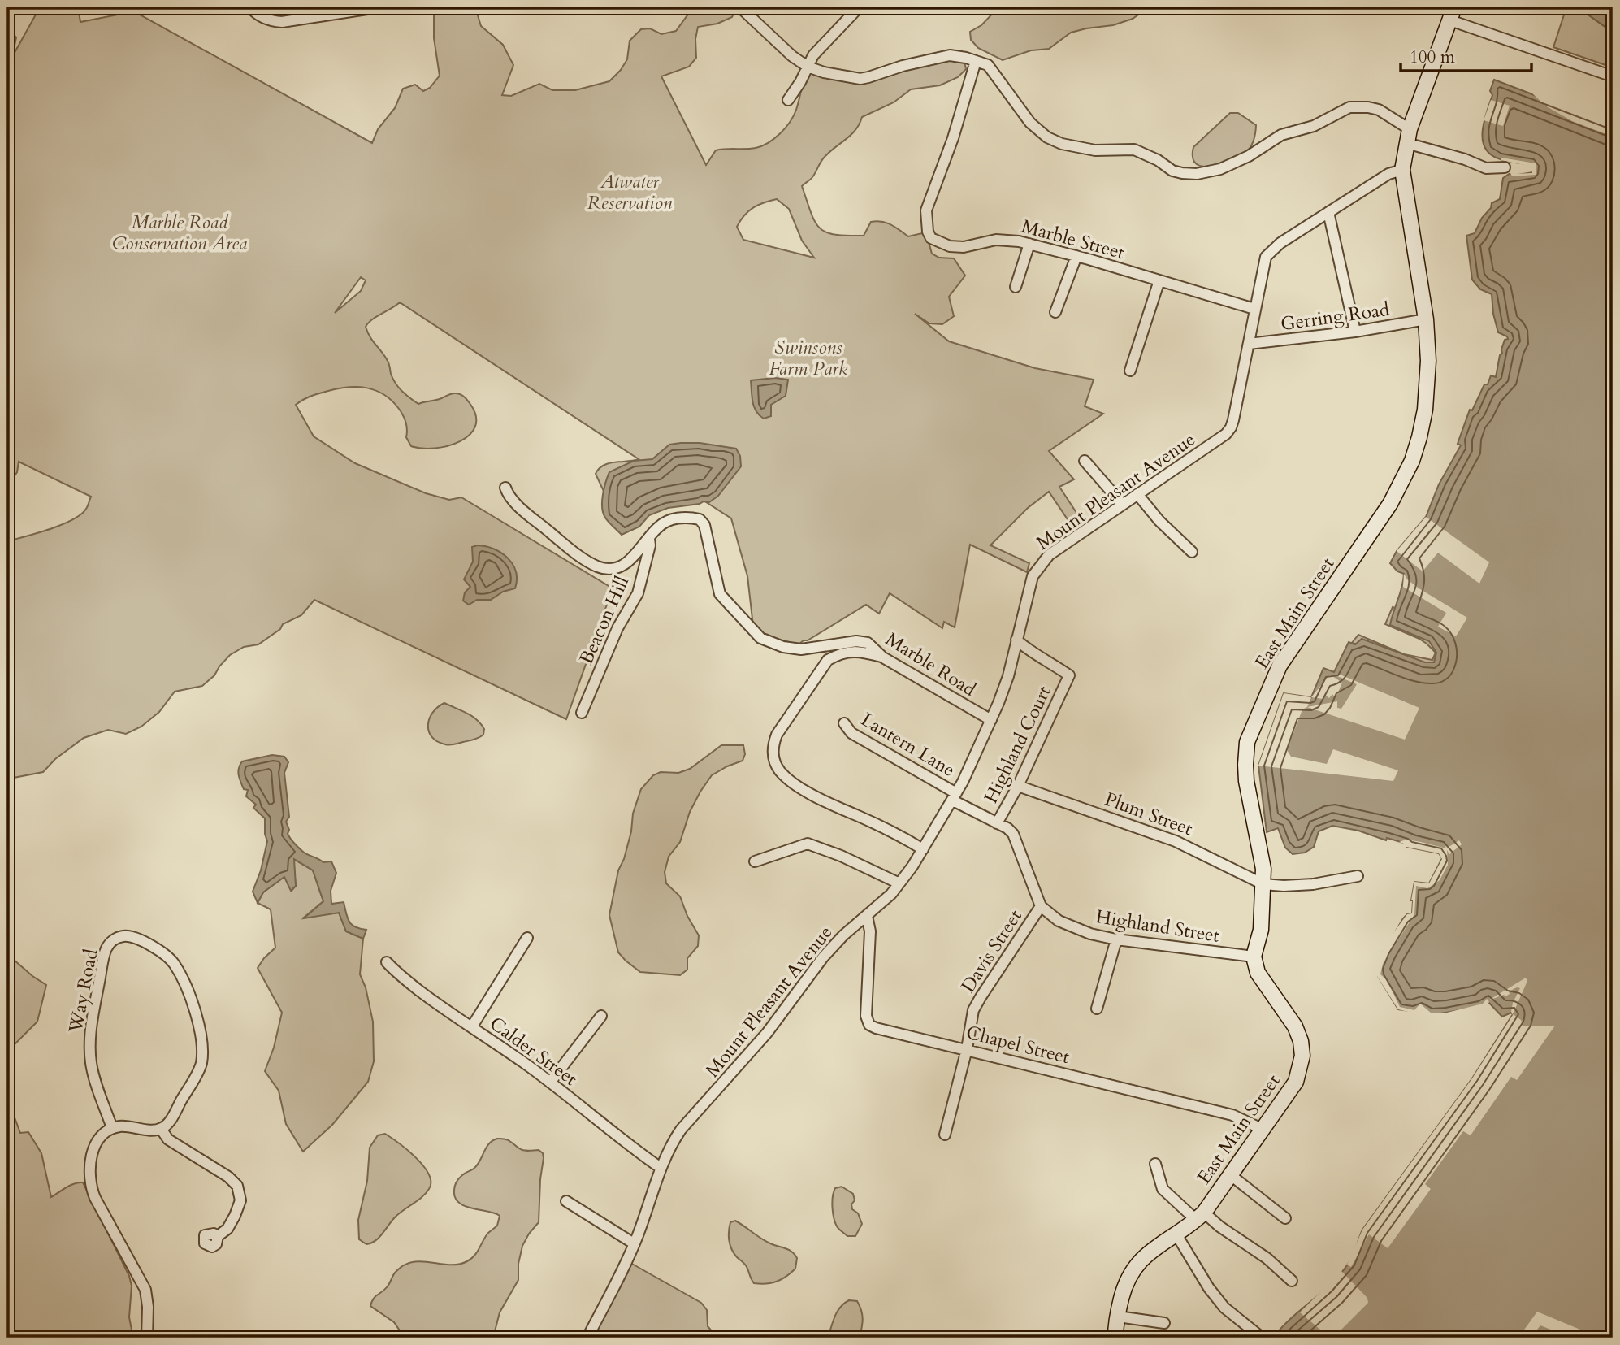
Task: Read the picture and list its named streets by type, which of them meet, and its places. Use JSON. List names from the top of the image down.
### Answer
{
  "streets": {
    "main road": ["East Main Street"],
    "street": [
      "Marble Street",
      "Gerring Road",
      "Mount Pleasant Avenue",
      "Beacon Hill",
      "Marble Road",
      "Lantern Lane",
      "Highland Court",
      "Plum Street",
      "Highland Street",
      "Davis Street",
      "Way Road",
      "Chapel Street",
      "Calder Street"
    ]
  },
  "crossings": [
    ["Marble Street", "Mount Pleasant Avenue"],
    ["Gerring Road", "Mount Pleasant Avenue"],
    ["Gerring Road", "East Main Street"],
    ["Mount Pleasant Avenue", "East Main Street"],
    ["Mount Pleasant Avenue", "Marble Road"],
    ["Mount Pleasant Avenue", "Lantern Lane"],
    ["Mount Pleasant Avenue", "Highland Court"],
    ["Mount Pleasant Avenue", "Chapel Street"],
    ["Mount Pleasant Avenue", "Calder Street"],
    ["East Main Street", "Plum Street"],
    ["East Main Street", "Highland Street"],
    ["East Main Street", "Chapel Street"],
    ["Beacon Hill", "Marble Road"],
    ["Highland Court", "Plum Street"],
    ["Highland Street", "Davis Street"],
    ["Davis Street", "Chapel Street"]
  ],
  "parks": ["Atwater Reservation", "Marble Road Conservation Area", "Swinsons Farm Park"],
  "scale_bar": "100 m"
}
